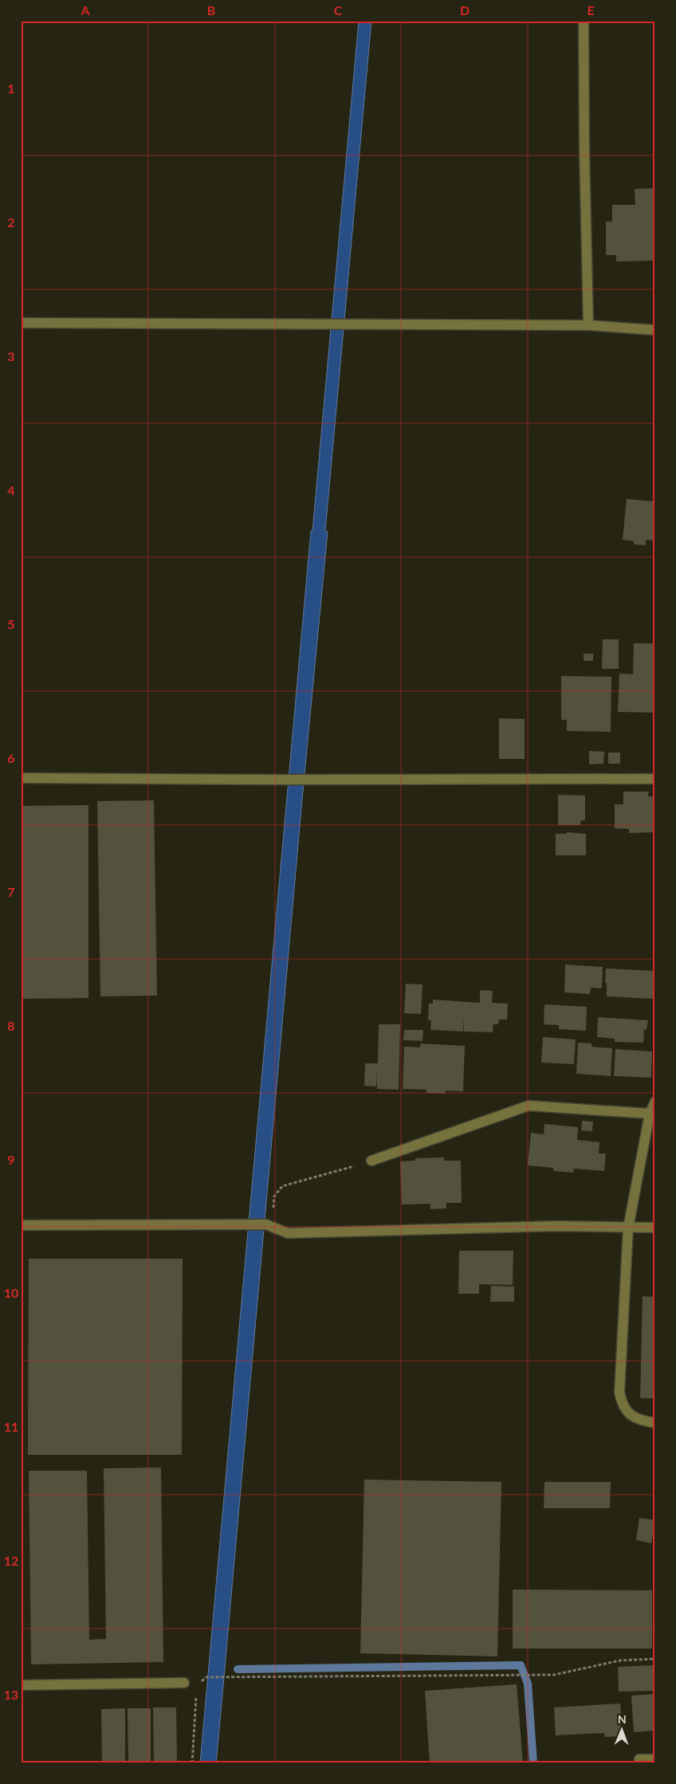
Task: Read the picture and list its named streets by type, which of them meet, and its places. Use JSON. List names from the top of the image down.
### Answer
{
  "north": "top",
  "grid": {
    "columns": [
      "A",
      "B",
      "C",
      "D",
      "E"
    ],
    "rows": [
      "1",
      "2",
      "3",
      "4",
      "5",
      "6",
      "7",
      "8",
      "9",
      "10",
      "11",
      "12",
      "13"
    ]
  }
}
